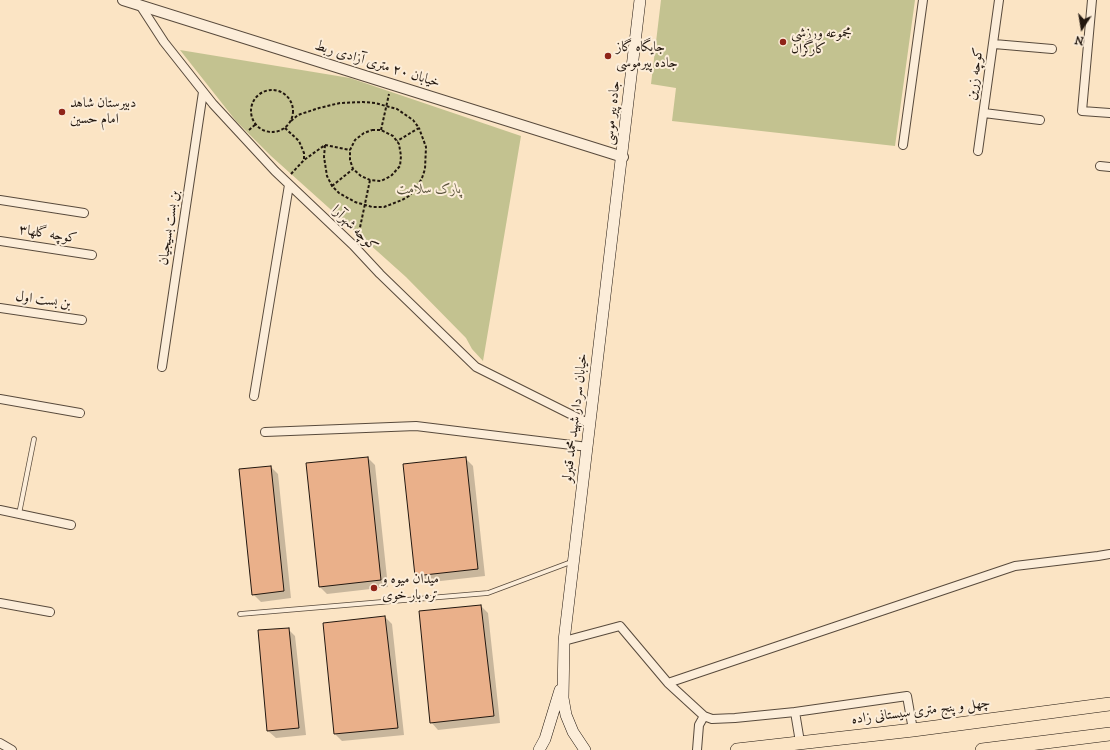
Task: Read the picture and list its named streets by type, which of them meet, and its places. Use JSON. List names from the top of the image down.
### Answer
{
  "streets": {
    "highway": ["چهل و پنج متری سیستانی زاده"],
    "main road": ["جاده پیر موسی", "خیابان سردار شهید محمد قنبرلو"],
    "street": [
      "خیابان ۲۰ متری آزادی ربط",
      "کوچه زرین",
      "بن بست بسیجیان",
      "کوچه شهرآرا",
      "کوچه گلها۳",
      "بن بست اول"
    ]
  },
  "crossings": [
    ["خیابان ۲۰ متری آزادی ربط", "جاده پیر موسی"],
    ["خیابان ۲۰ متری آزادی ربط", "کوچه شهرآرا"],
    ["خیابان ۲۰ متری آزادی ربط", "خیابان سردار شهید محمد قنبرلو"],
    ["جاده پیر موسی", "خیابان سردار شهید محمد قنبرلو"],
    ["بن بست بسیجیان", "کوچه شهرآرا"],
    ["کوچه شهرآرا", "خیابان سردار شهید محمد قنبرلو"]
  ],
  "parks": ["پارک سلامت"],
  "places": [
    "مجموعه ورزشی کارگران",
    "جایگاه گاز جاده پیرموسی",
    "دبیرستان شاهد امام حسین",
    "میدان میوه و تره بار خوی"
  ],
  "north": "bottom"
}
